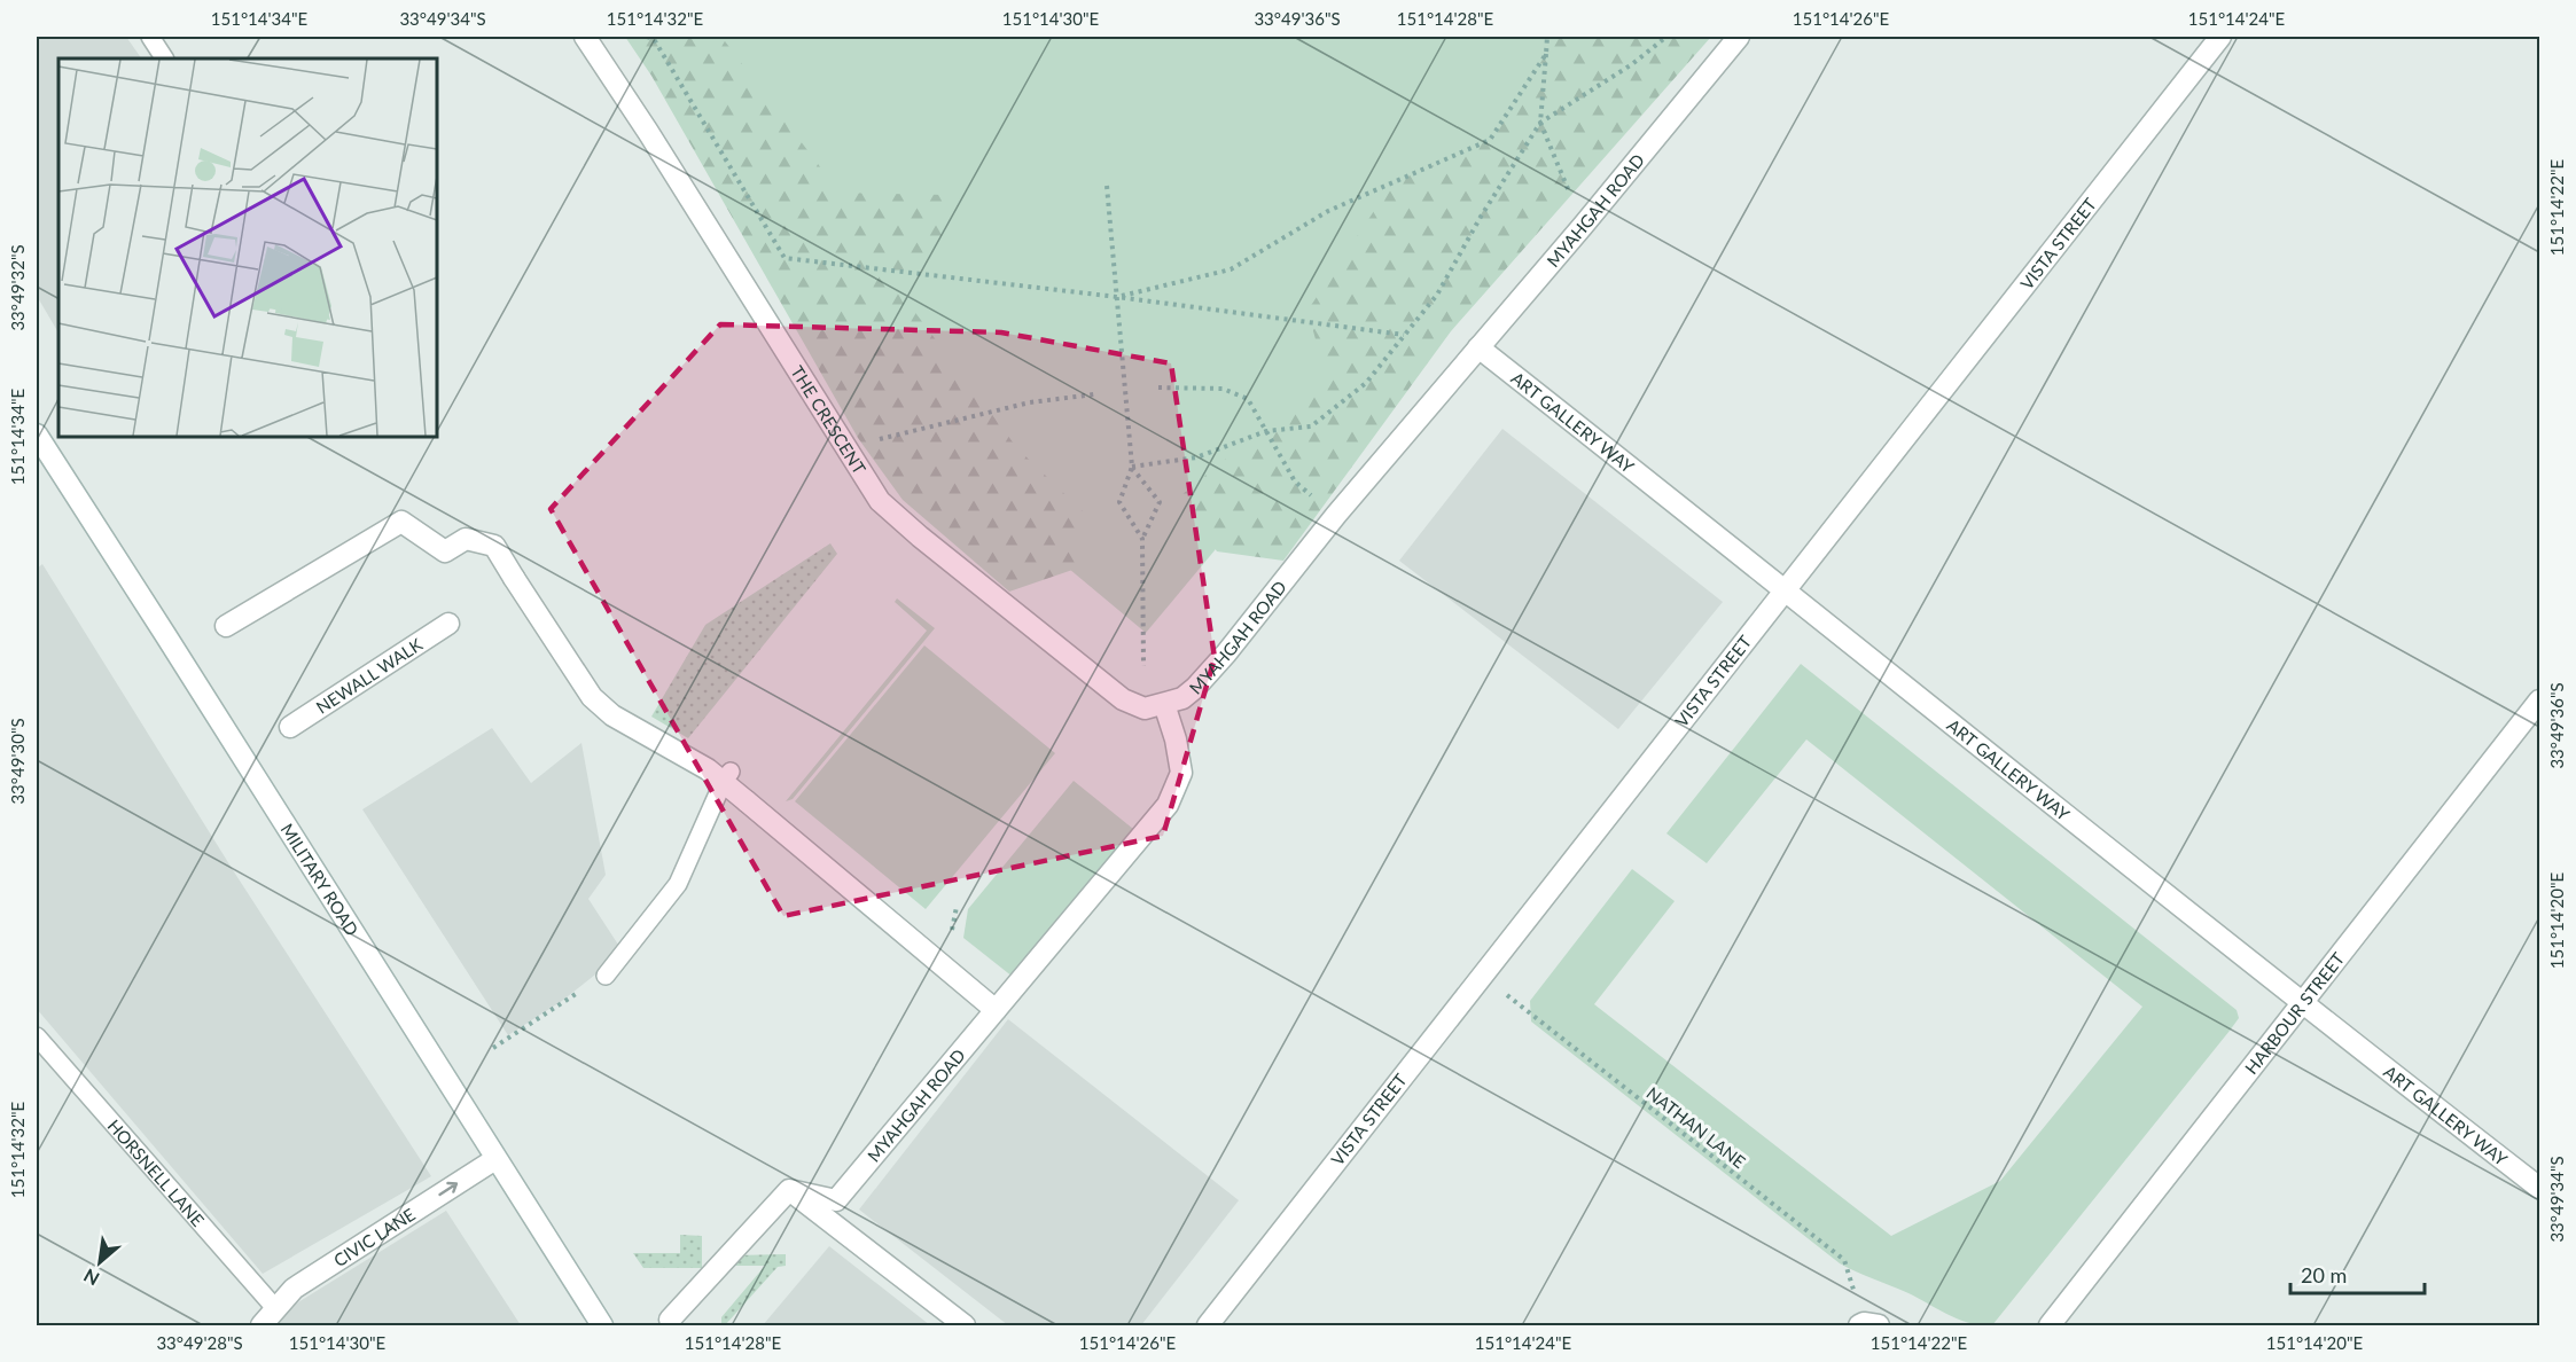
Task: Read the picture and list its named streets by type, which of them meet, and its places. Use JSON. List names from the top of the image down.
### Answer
{
  "streets": {
    "street": [
      "MYAHGAH ROAD",
      "VISTA STREET",
      "THE CRESCENT",
      "ART GALLERY WAY",
      "NEWALL WALK",
      "MILITARY ROAD",
      "HARBOUR STREET",
      "CIVIC LANE"
    ],
    "lane": ["HORSNELL LANE"],
    "path": ["NATHAN LANE"]
  },
  "crossings": [
    ["MYAHGAH ROAD", "THE CRESCENT"],
    ["MYAHGAH ROAD", "ART GALLERY WAY"],
    ["VISTA STREET", "ART GALLERY WAY"],
    ["VISTA STREET", "NATHAN LANE"],
    ["ART GALLERY WAY", "HARBOUR STREET"],
    ["MILITARY ROAD", "CIVIC LANE"],
    ["HORSNELL LANE", "CIVIC LANE"]
  ],
  "one_way": ["CIVIC LANE"],
  "scale_bar": "20 m",
  "north": "bottom left",
  "coordinates": [
    "151°14'34\"E",
    "33°49'34\"S",
    "151°14'32\"E",
    "151°14'30\"E",
    "33°49'36\"S",
    "151°14'28\"E",
    "151°14'26\"E",
    "151°14'24\"E",
    "151°14'22\"E",
    "33°49'32\"S",
    "33°49'30\"S",
    "151°14'20\"E",
    "33°49'28\"S"
  ]
}
